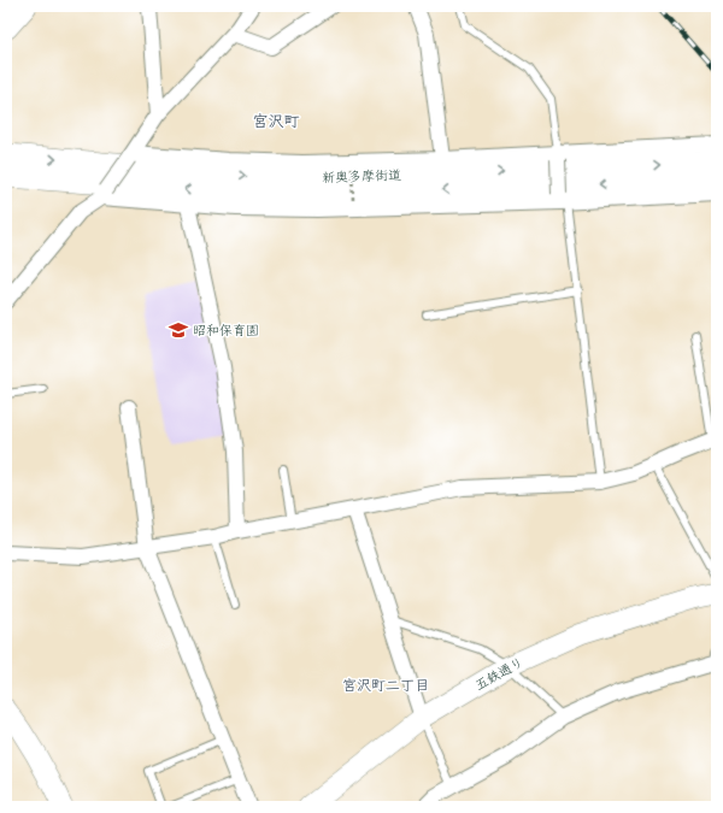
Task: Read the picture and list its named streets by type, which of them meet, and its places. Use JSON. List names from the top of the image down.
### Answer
{
  "streets": {
    "main road": ["新奥多摩街道"],
    "street": ["五鉄通り"]
  },
  "districts": ["宮沢町", "宮沢町二丁目"],
  "places": {
    "school or university": ["昭和保育園"]
  }
}
